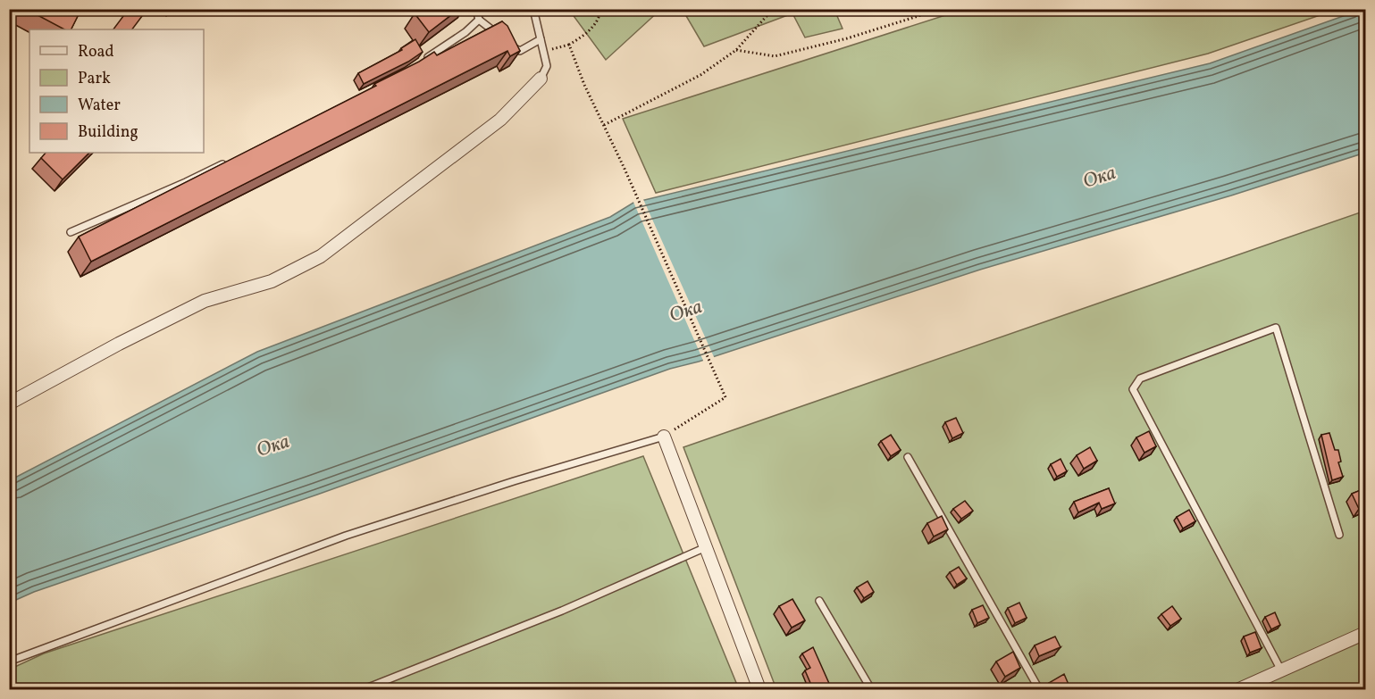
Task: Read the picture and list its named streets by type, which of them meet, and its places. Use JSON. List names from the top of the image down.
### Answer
{
  "water": ["Ока"],
  "legend": [
    "Road",
    "Park",
    "Water",
    "Building"
  ]
}
